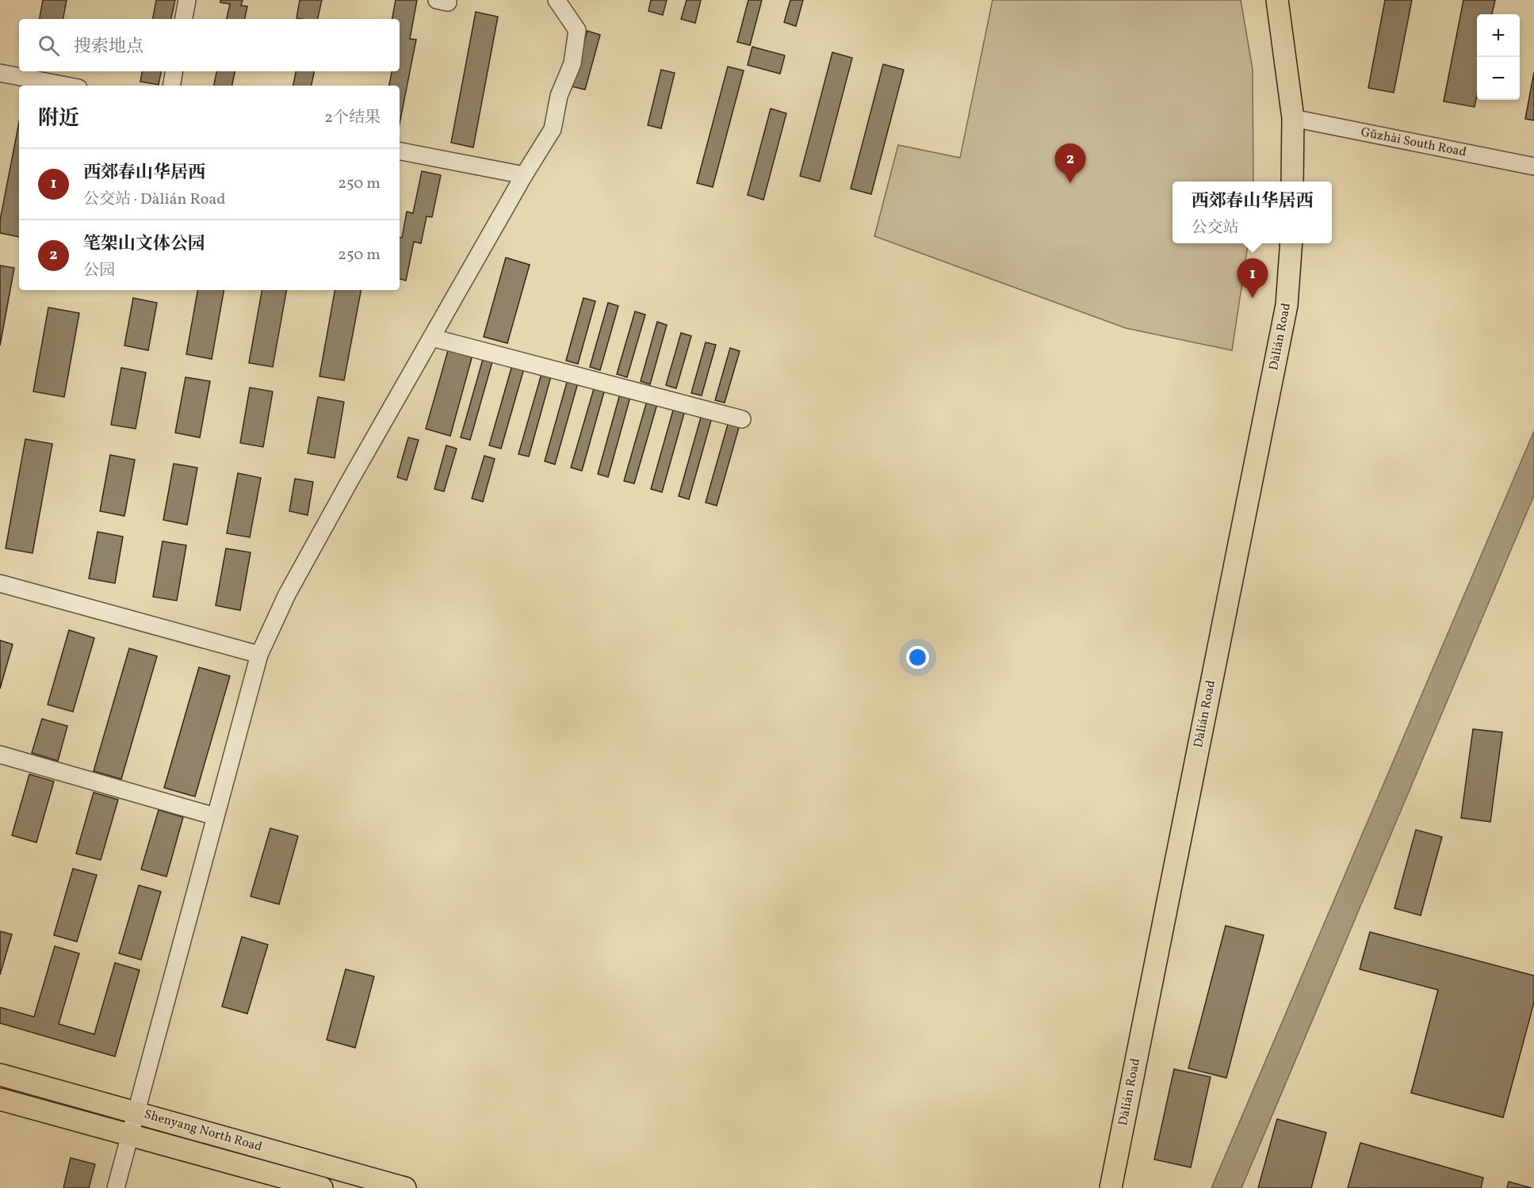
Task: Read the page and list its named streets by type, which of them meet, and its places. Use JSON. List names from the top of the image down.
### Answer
{
  "streets": {
    "main road": ["Dàlián Road", "Shenyang North Road"],
    "street": ["Gǔzhài South Road"]
  },
  "page": {
    "map_buttons": ["+", "−"],
    "search": "搜索地点",
    "heading": ["附近", "2个结果"],
    "pins": ["2", "1"],
    "list": [
      {
        "mark": "1",
        "name": "西郊春山华居西",
        "note": "公交站 · Dàlián Road",
        "value": "250 m"
      },
      {
        "mark": "2",
        "name": "笔架山文体公园",
        "note": "公园",
        "value": "250 m"
      }
    ],
    "popup": ["西郊春山华居西", "公交站"]
  }
}
